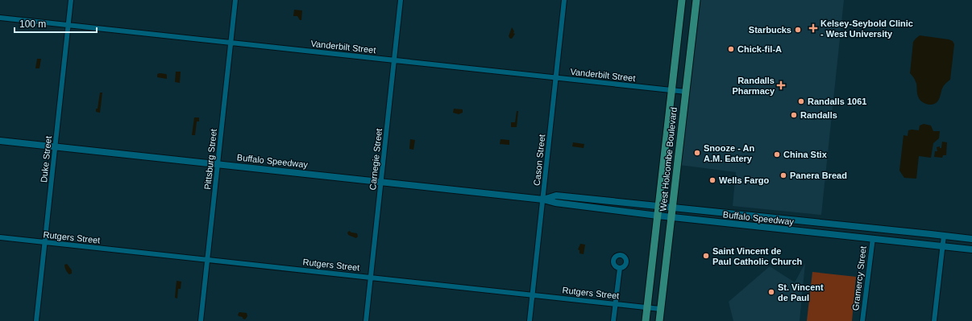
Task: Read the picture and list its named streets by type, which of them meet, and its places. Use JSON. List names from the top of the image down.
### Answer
{
  "streets": {
    "main road": ["West Holcombe Boulevard", "Buffalo Speedway"],
    "street": [
      "Vanderbilt Street",
      "Duke Street",
      "Pittsburg Street",
      "Carnegie Street",
      "Cason Street",
      "Rutgers Street",
      "Gramercy Street"
    ]
  },
  "crossings": [
    ["Vanderbilt Street", "Duke Street"],
    ["Vanderbilt Street", "Pittsburg Street"],
    ["Vanderbilt Street", "Carnegie Street"],
    ["Vanderbilt Street", "West Holcombe Boulevard"],
    ["Vanderbilt Street", "Cason Street"],
    ["Duke Street", "Buffalo Speedway"],
    ["Duke Street", "Rutgers Street"],
    ["Pittsburg Street", "Buffalo Speedway"],
    ["Pittsburg Street", "Rutgers Street"],
    ["Carnegie Street", "Buffalo Speedway"],
    ["Carnegie Street", "Rutgers Street"],
    ["West Holcombe Boulevard", "Buffalo Speedway"],
    ["West Holcombe Boulevard", "Rutgers Street"],
    ["Cason Street", "Buffalo Speedway"],
    ["Cason Street", "Rutgers Street"],
    ["Buffalo Speedway", "Gramercy Street"]
  ],
  "places": {
    "health": ["Kelsey-Seybold Clinic - West University", "Randalls Pharmacy"],
    "other": [
      "Starbucks",
      "Chick-fil-A",
      "Randalls 1061",
      "Randalls",
      "Snooze - An A.M. Eatery",
      "China Stix",
      "Panera Bread",
      "Wells Fargo",
      "Saint Vincent de Paul Catholic Church",
      "St. Vincent de Paul"
    ]
  },
  "scale_bar": "100 m"
}
